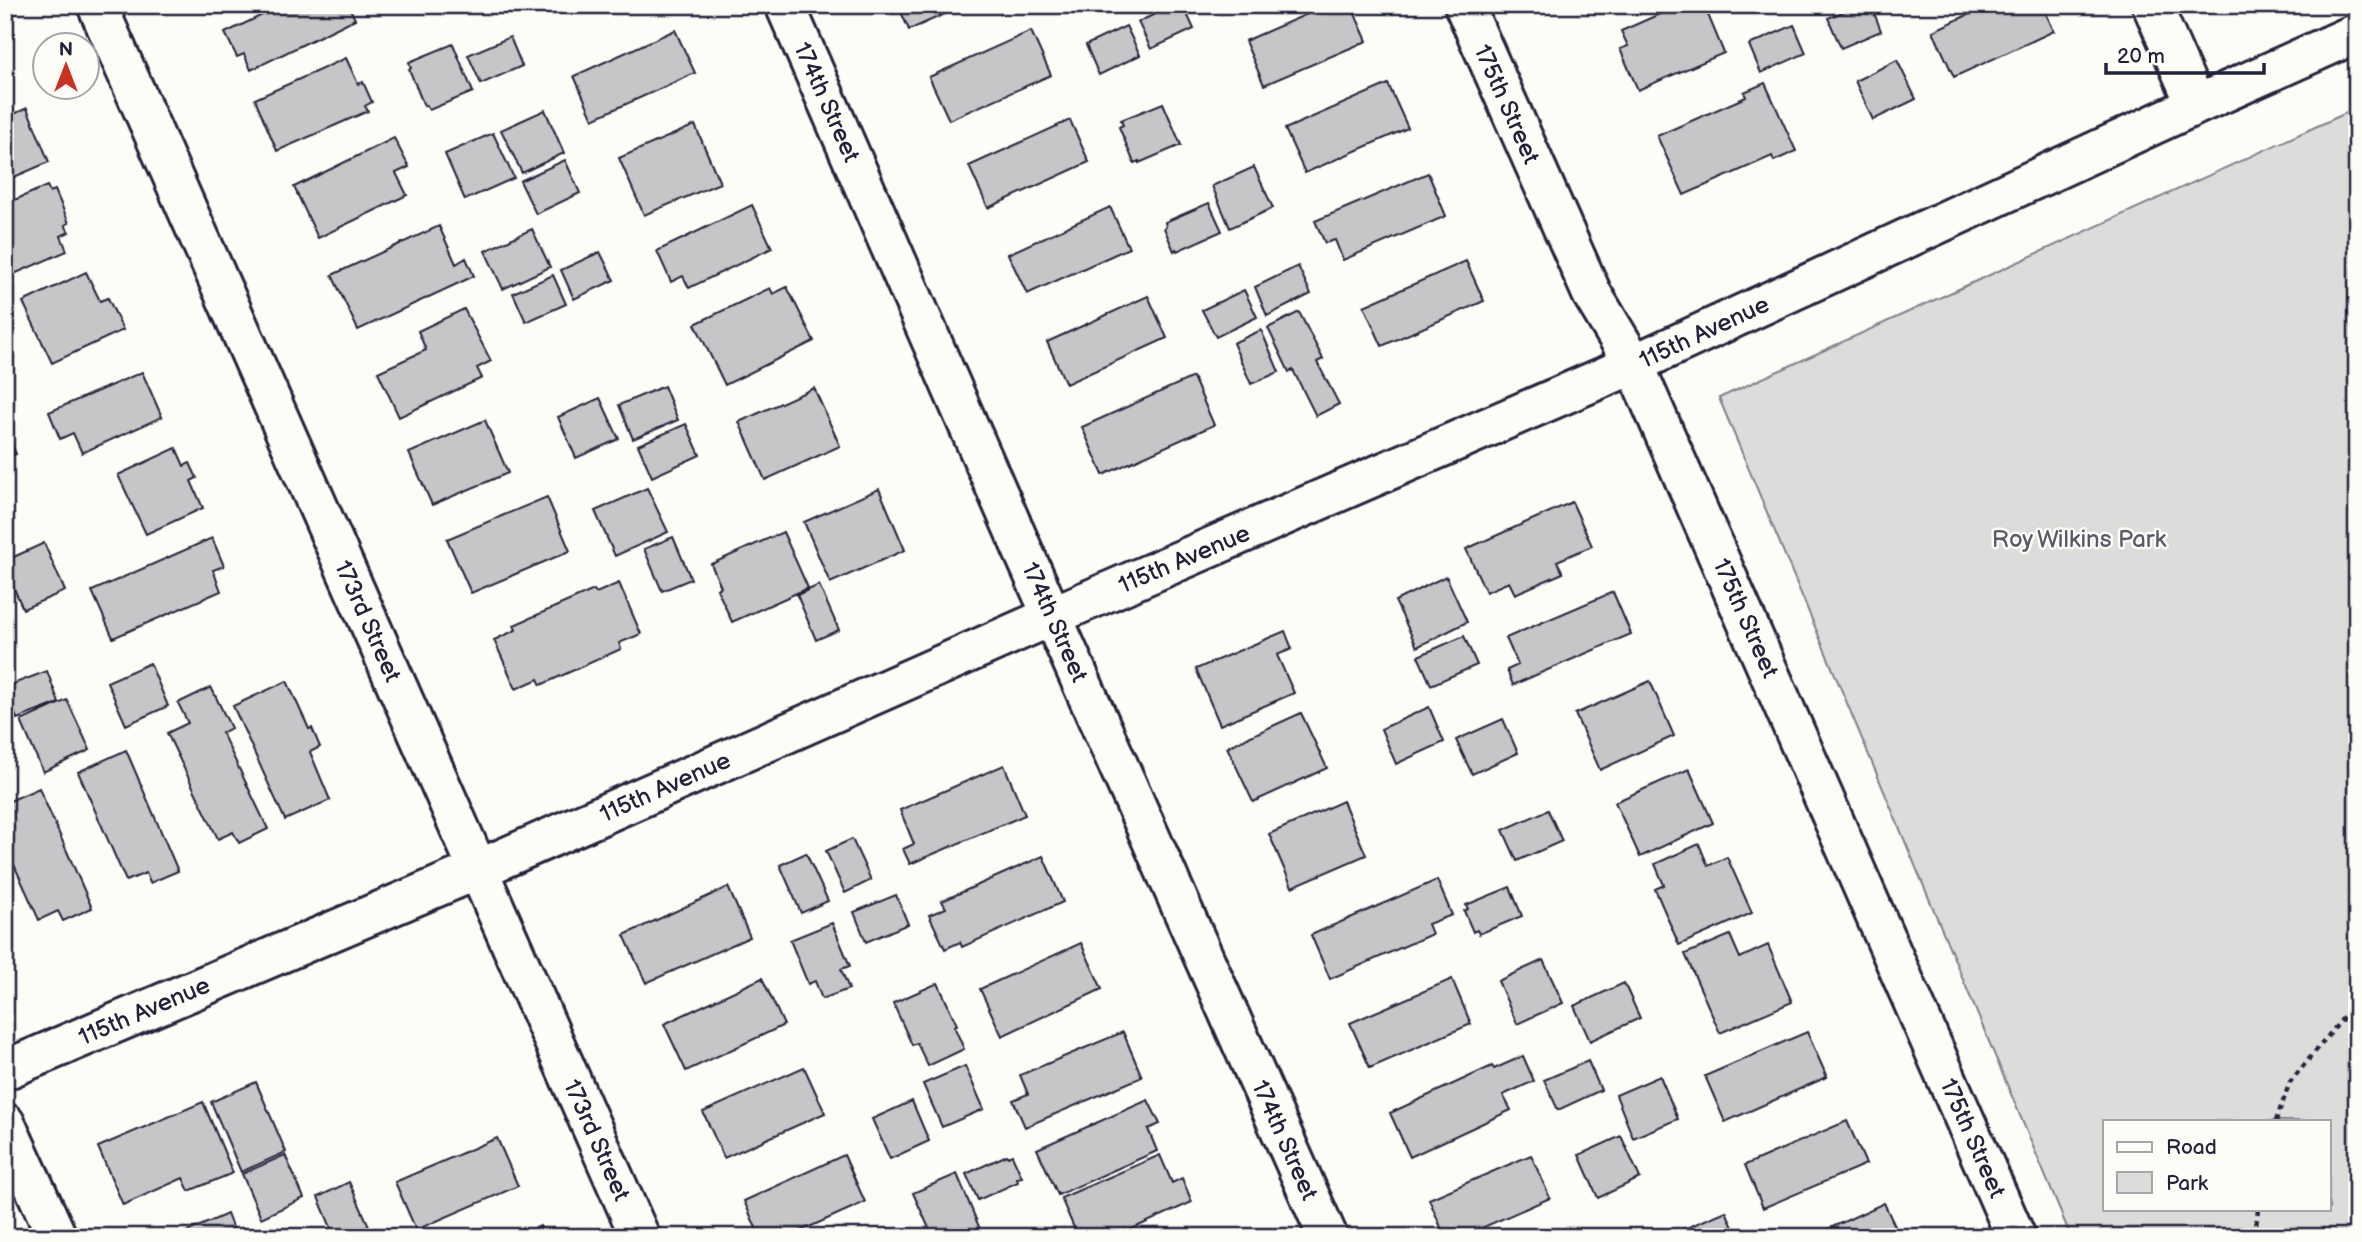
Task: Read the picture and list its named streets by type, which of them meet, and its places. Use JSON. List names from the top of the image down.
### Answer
{
  "streets": {
    "street": [
      "174th Street",
      "175th Street",
      "115th Avenue",
      "173rd Street"
    ]
  },
  "crossings": [
    ["174th Street", "115th Avenue"],
    ["175th Street", "115th Avenue"],
    ["115th Avenue", "173rd Street"]
  ],
  "parks": ["Roy Wilkins Park"],
  "legend": ["Road", "Park"],
  "scale_bar": "20 m",
  "north": "top"
}
